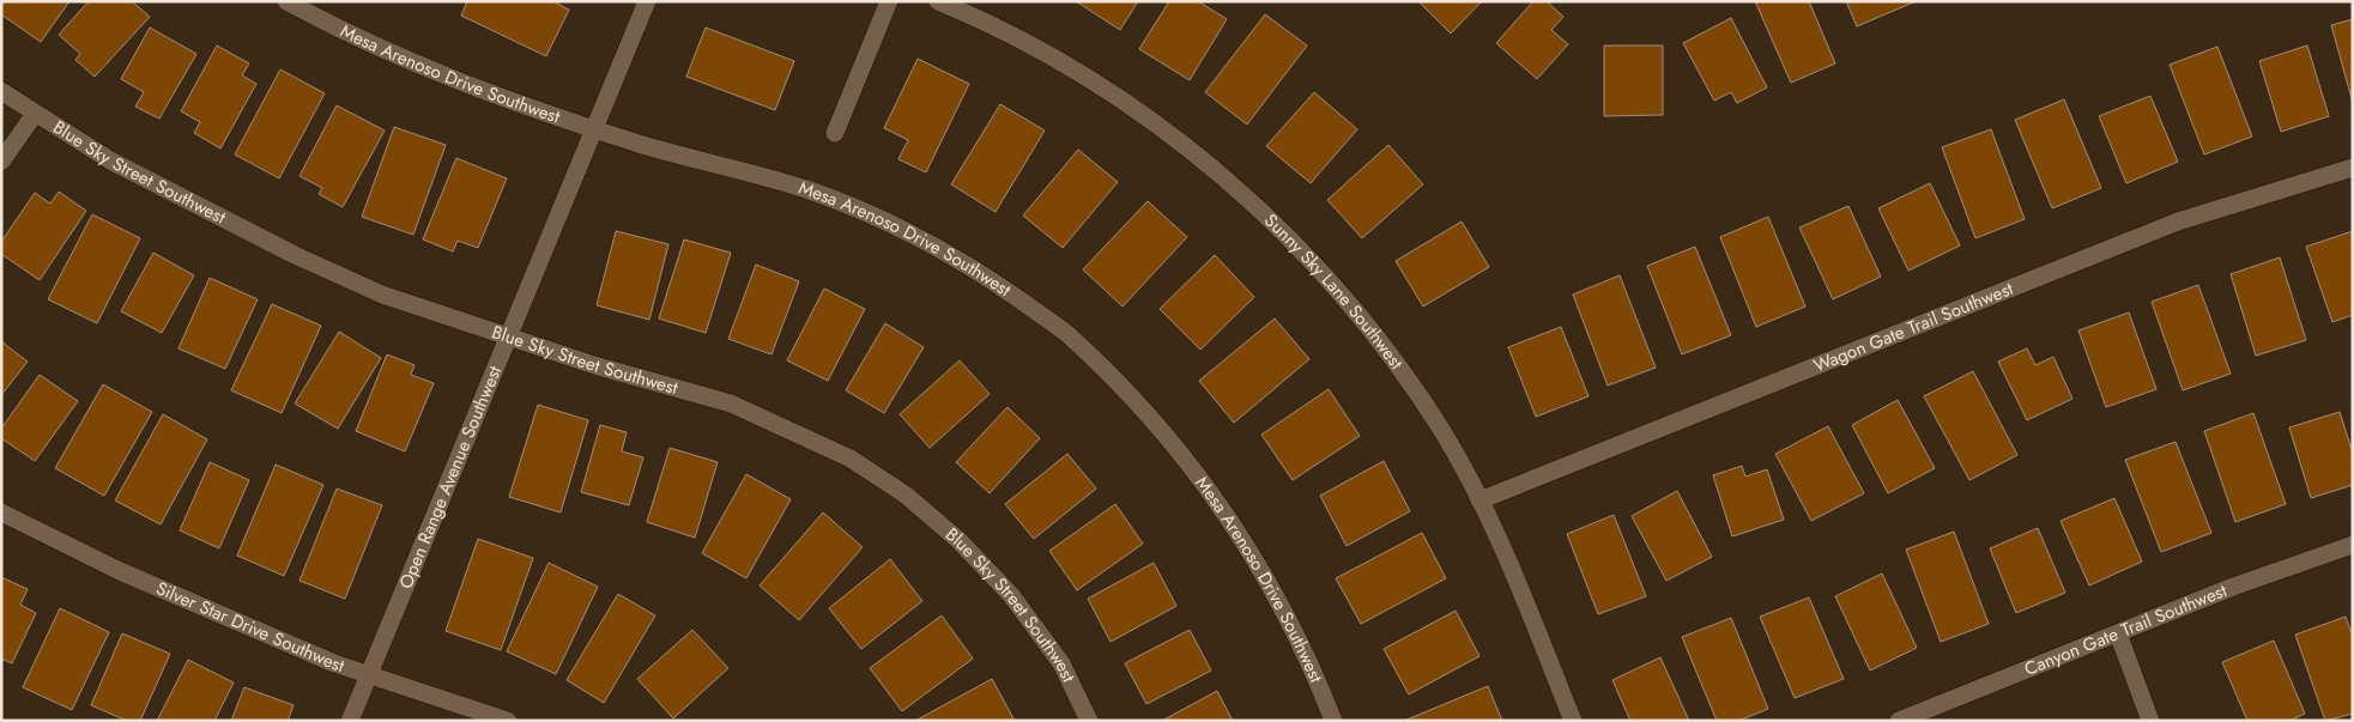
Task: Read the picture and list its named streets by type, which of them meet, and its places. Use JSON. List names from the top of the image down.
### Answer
{
  "streets": {
    "street": [
      "Mesa Arenoso Drive Southwest",
      "Blue Sky Street Southwest",
      "Sunny Sky Lane Southwest",
      "Wagon Gate Trail Southwest",
      "Open Range Avenue Southwest",
      "Silver Star Drive Southwest",
      "Canyon Gate Trail Southwest"
    ]
  },
  "crossings": [
    ["Mesa Arenoso Drive Southwest", "Open Range Avenue Southwest"],
    ["Blue Sky Street Southwest", "Open Range Avenue Southwest"],
    ["Sunny Sky Lane Southwest", "Wagon Gate Trail Southwest"],
    ["Open Range Avenue Southwest", "Silver Star Drive Southwest"]
  ]
}
